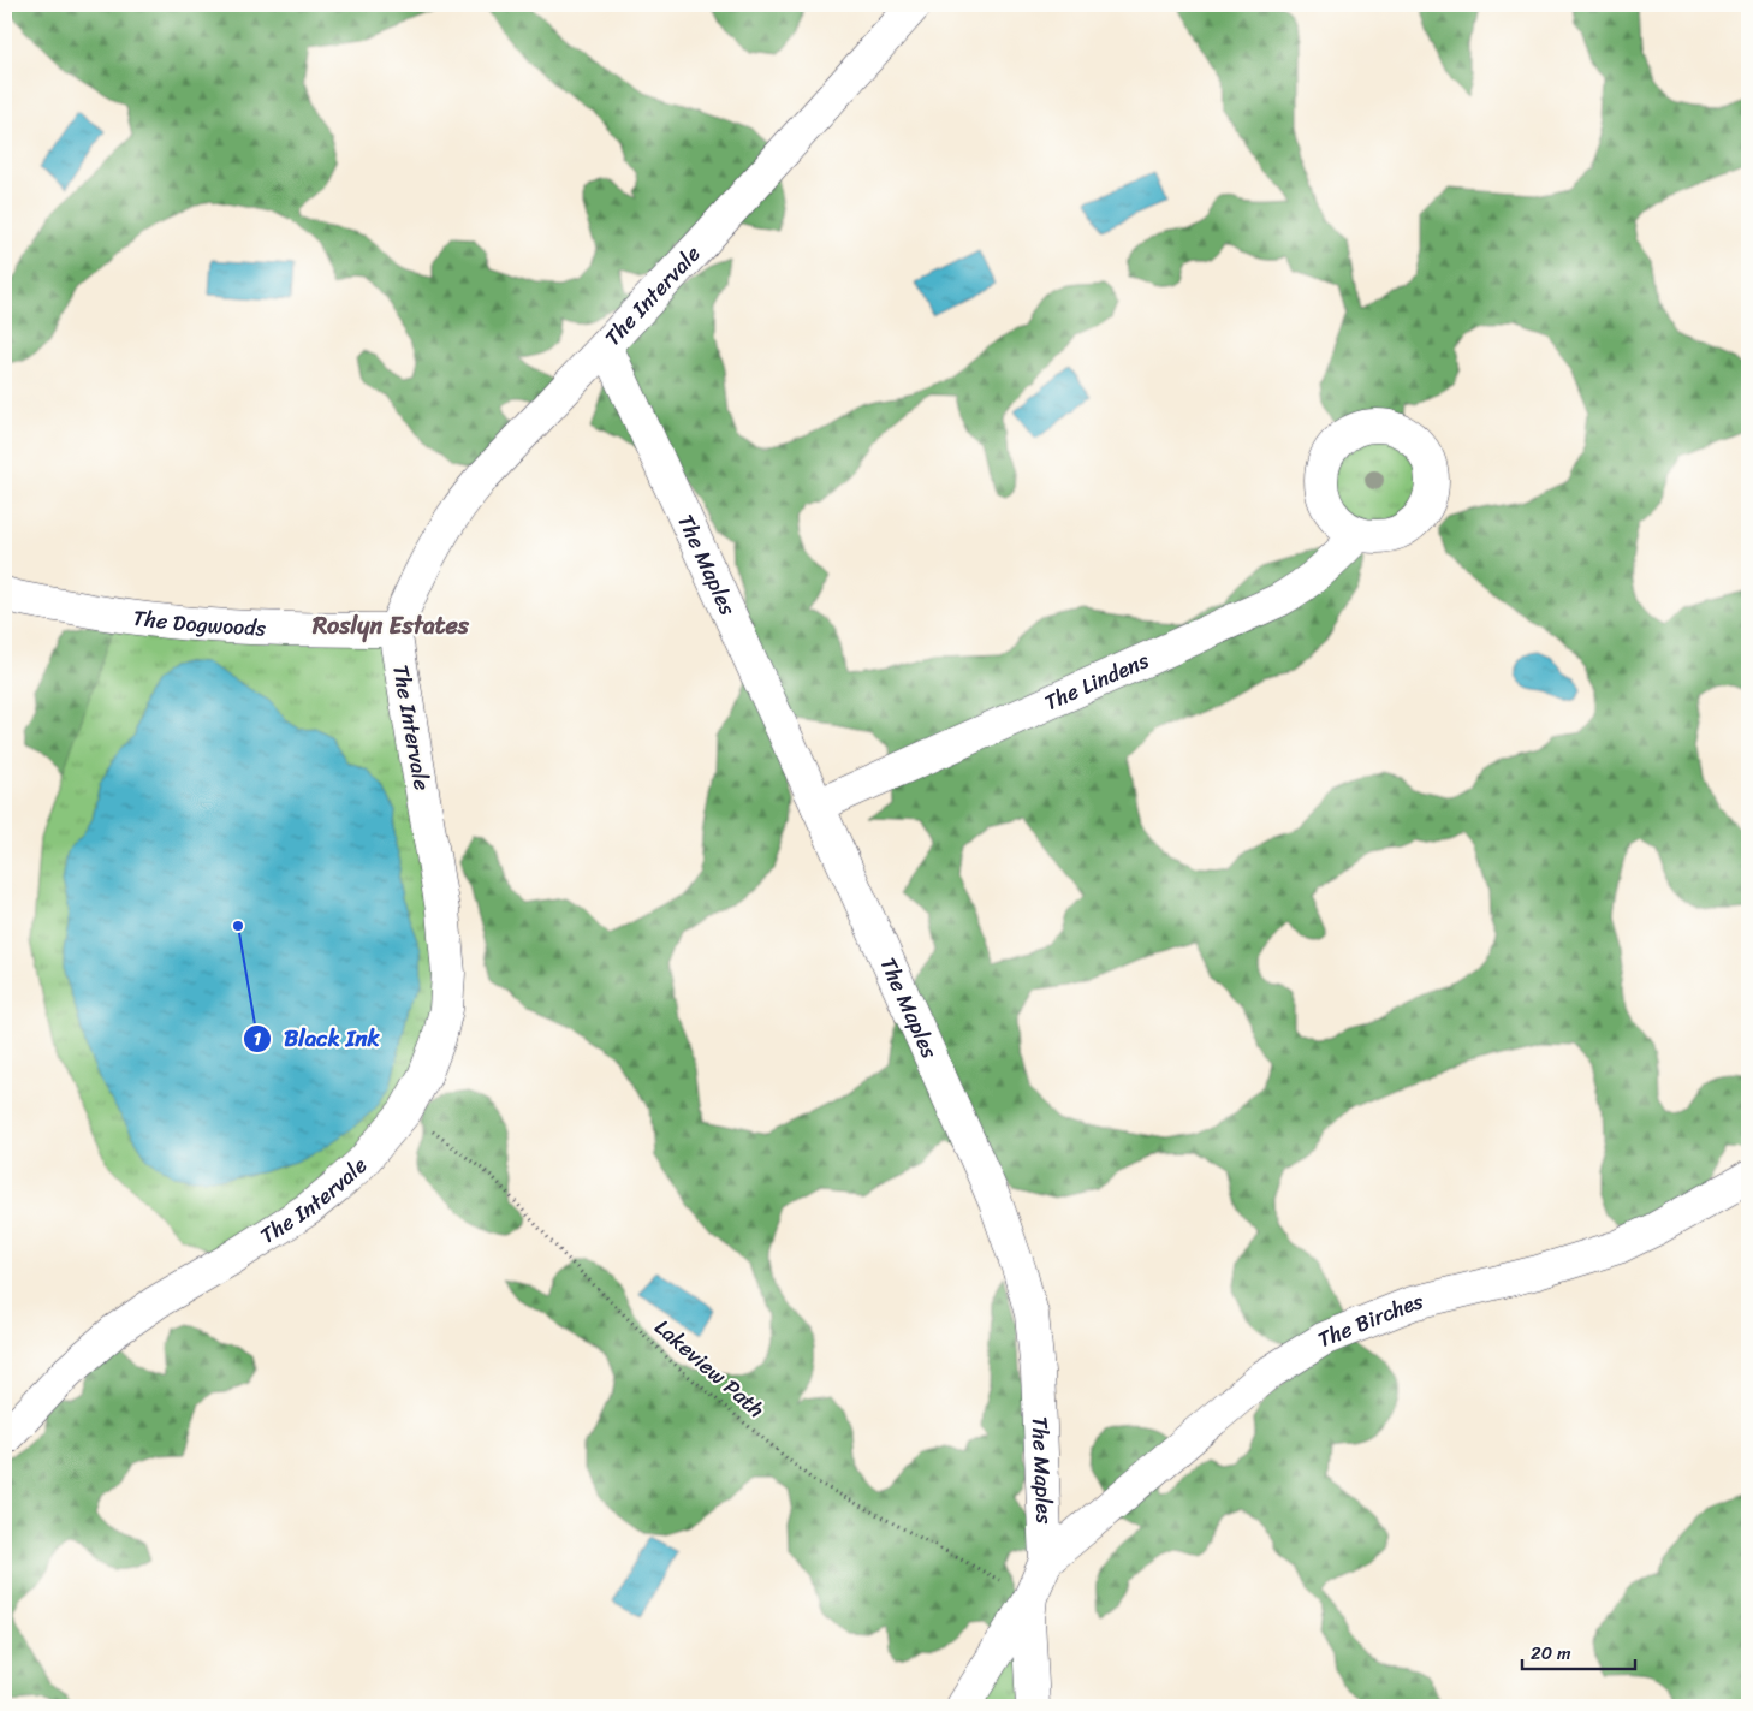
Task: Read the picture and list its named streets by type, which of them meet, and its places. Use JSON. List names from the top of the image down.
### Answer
{
  "streets": {
    "street": [
      "The Intervale",
      "The Maples",
      "The Dogwoods",
      "The Lindens",
      "The Birches"
    ],
    "path": ["Lakeview Path"]
  },
  "crossings": [
    ["The Intervale", "The Maples"],
    ["The Intervale", "The Dogwoods"],
    ["The Intervale", "Lakeview Path"],
    ["The Maples", "The Lindens"],
    ["The Maples", "The Birches"],
    ["The Maples", "Lakeview Path"]
  ],
  "districts": ["Roslyn Estates"],
  "places": ["Black Ink"],
  "scale_bar": "20 m"
}
